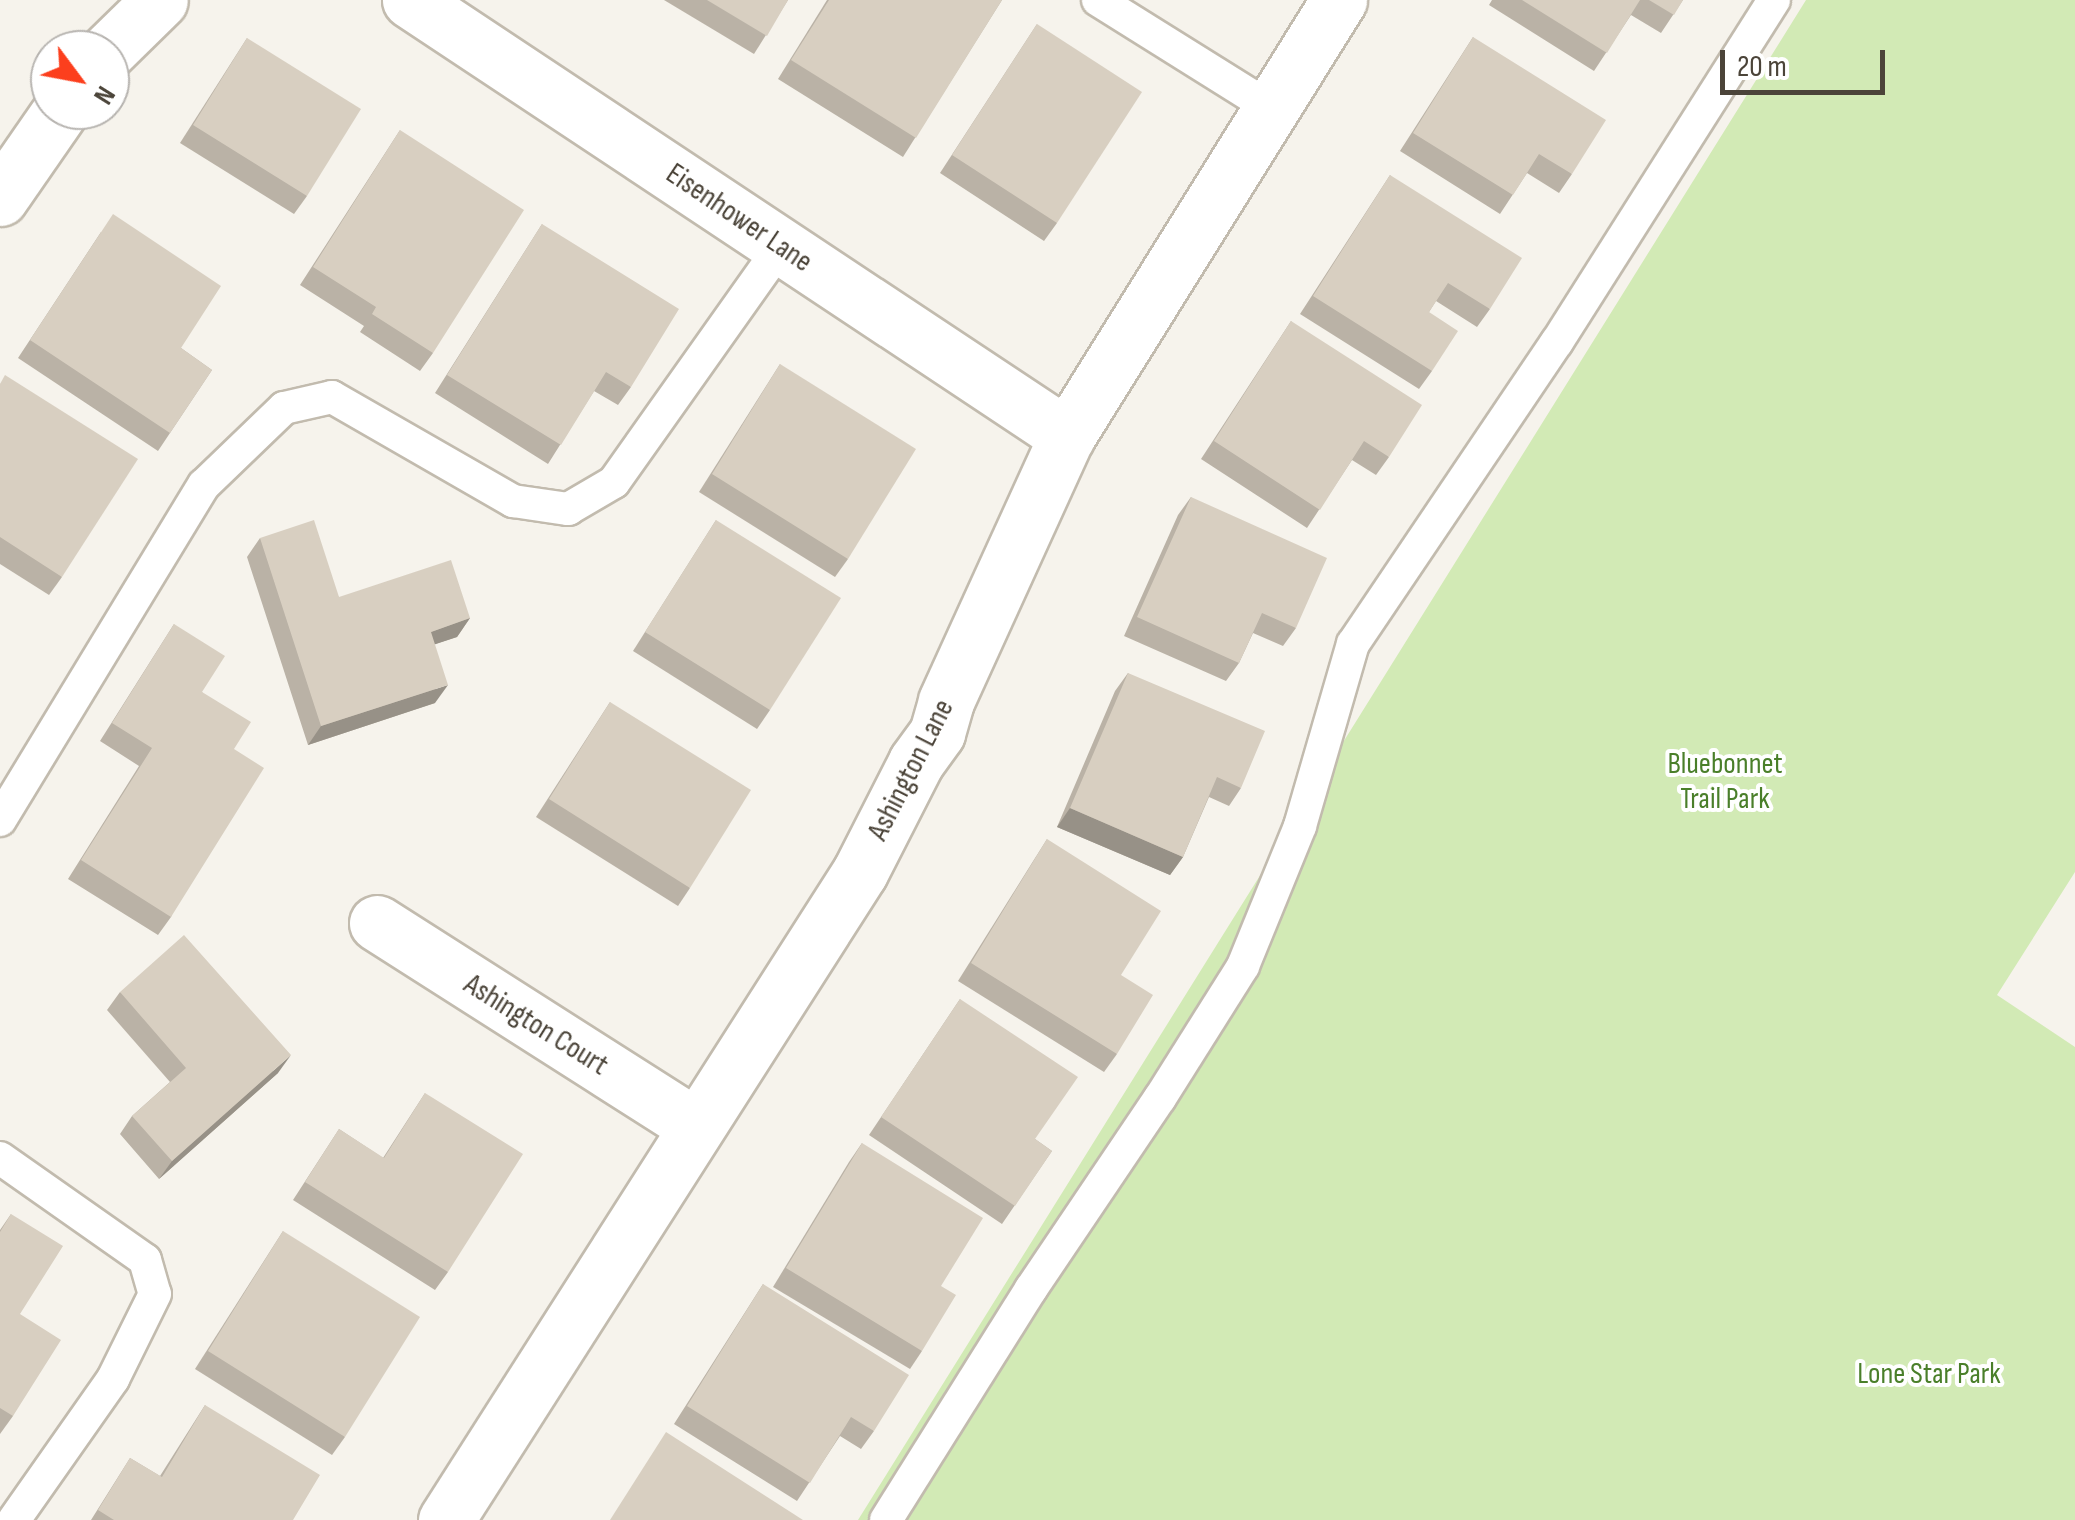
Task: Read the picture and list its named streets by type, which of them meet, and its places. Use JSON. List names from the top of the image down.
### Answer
{
  "streets": {
    "street": ["Eisenhower Lane", "Ashington Lane", "Ashington Court"]
  },
  "crossings": [
    ["Eisenhower Lane", "Ashington Lane"],
    ["Ashington Lane", "Ashington Court"]
  ],
  "parks": ["Bluebonnet Trail Park", "Lone Star Park"],
  "scale_bar": "20 m",
  "north": "bottom right"
}
